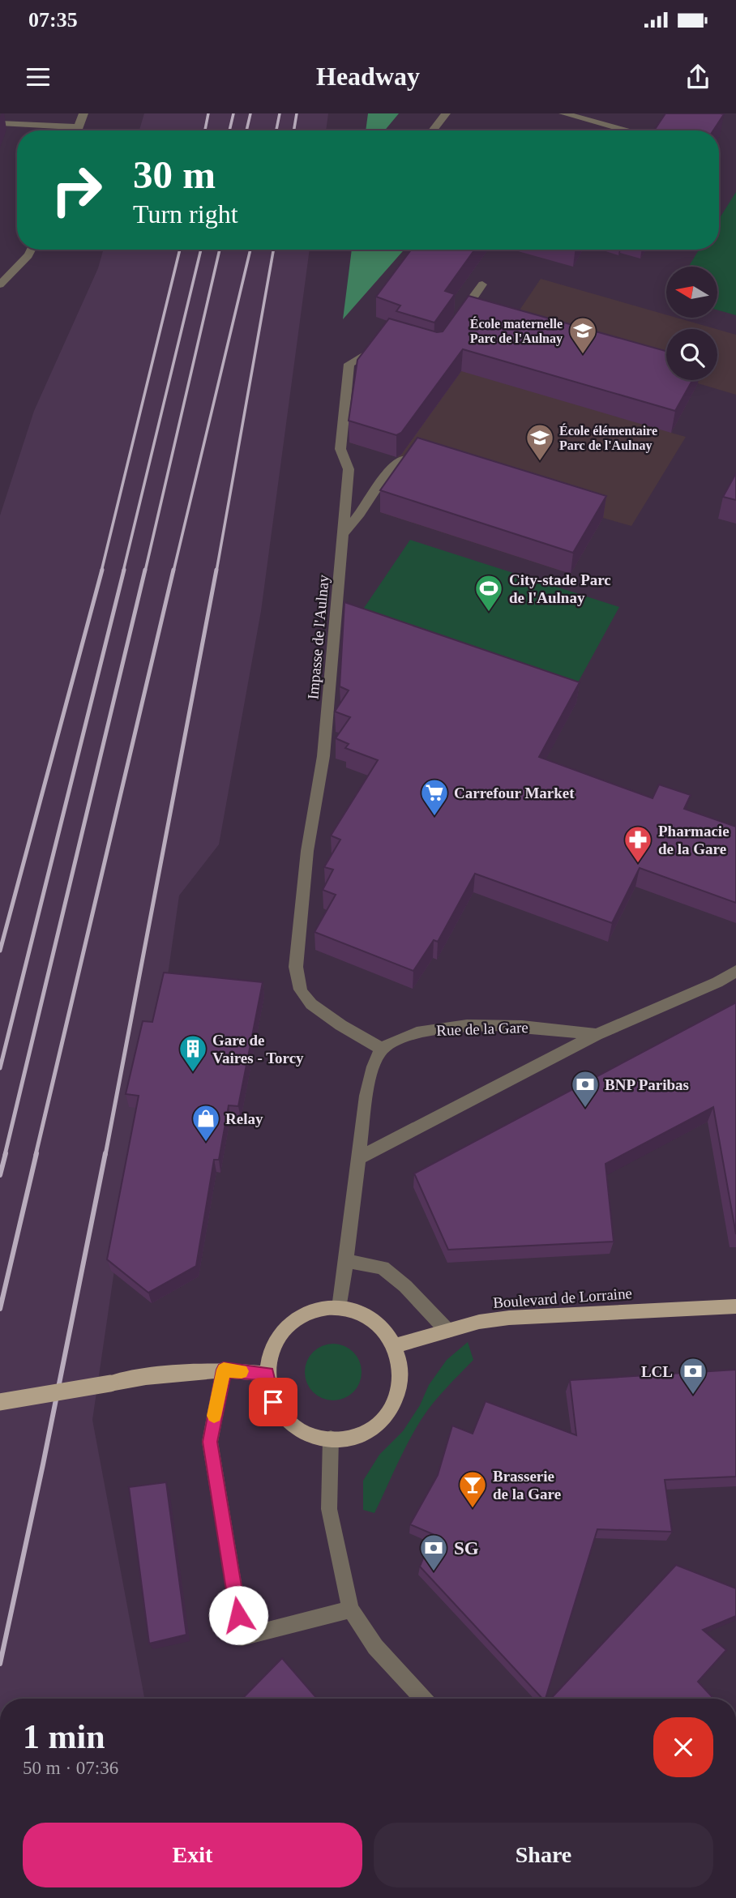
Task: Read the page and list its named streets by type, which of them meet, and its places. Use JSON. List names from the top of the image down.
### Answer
{
  "streets": {
    "main road": ["Boulevard de Lorraine"],
    "street": ["Impasse de l'Aulnay", "Rue de la Gare"]
  },
  "crossings": [
    ["Impasse de l'Aulnay", "Rue de la Gare"]
  ],
  "places": {
    "school or university": ["École maternelle Parc de l'Aulnay", "École élémentaire Parc de l'Aulnay"],
    "sports": ["City-stade Parc de l'Aulnay"],
    "supermarket": ["Carrefour Market"],
    "pharmacy": ["Pharmacie de la Gare"],
    "building": ["Gare de Vaires - Torcy"],
    "bank": ["BNP Paribas", "LCL", "SG"],
    "shop": ["Relay"],
    "bar": ["Brasserie de la Gare"]
  },
  "north": "left",
  "page": {
    "status": "07:35",
    "header": "Headway",
    "turn": ["30 m", "Turn right"],
    "heading": ["1 min", "50 m · 07:36"],
    "buttons": ["Exit", "Share"]
  }
}
